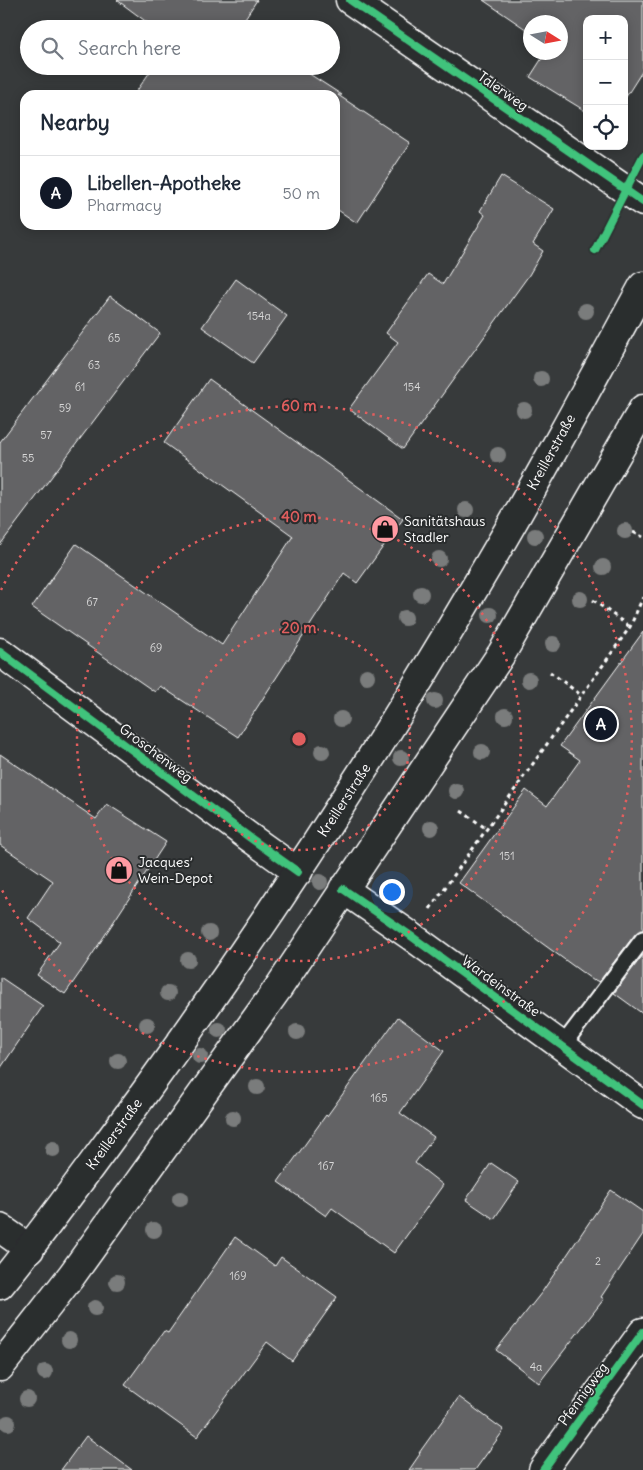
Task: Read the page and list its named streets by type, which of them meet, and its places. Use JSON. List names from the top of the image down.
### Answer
{
  "streets": {
    "main road": [
      "Talerweg",
      "Kreillerstraße",
      "Groschenweg",
      "Wardeinstraße",
      "Pfennigweg"
    ]
  },
  "crossings": [
    ["Kreillerstraße", "Groschenweg"]
  ],
  "places": {
    "shop": ["Sanitätshaus Stadler", "Jacques’ Wein-Depot"]
  },
  "house_numbers": [
    "154a",
    "65",
    "63",
    "61",
    "154",
    "59",
    "57",
    "55",
    "67",
    "69",
    "151",
    "165",
    "167",
    "2",
    "169",
    "4a"
  ],
  "north": "right",
  "page": {
    "map_buttons": ["+", "−"],
    "search": "Search here",
    "heading": "Nearby",
    "list": [
      {
        "mark": "A",
        "name": "Libellen-Apotheke",
        "note": "Pharmacy",
        "value": "50 m"
      }
    ],
    "pins": "A"
  },
  "rings": ["60 m", "40 m", "20 m"]
}
